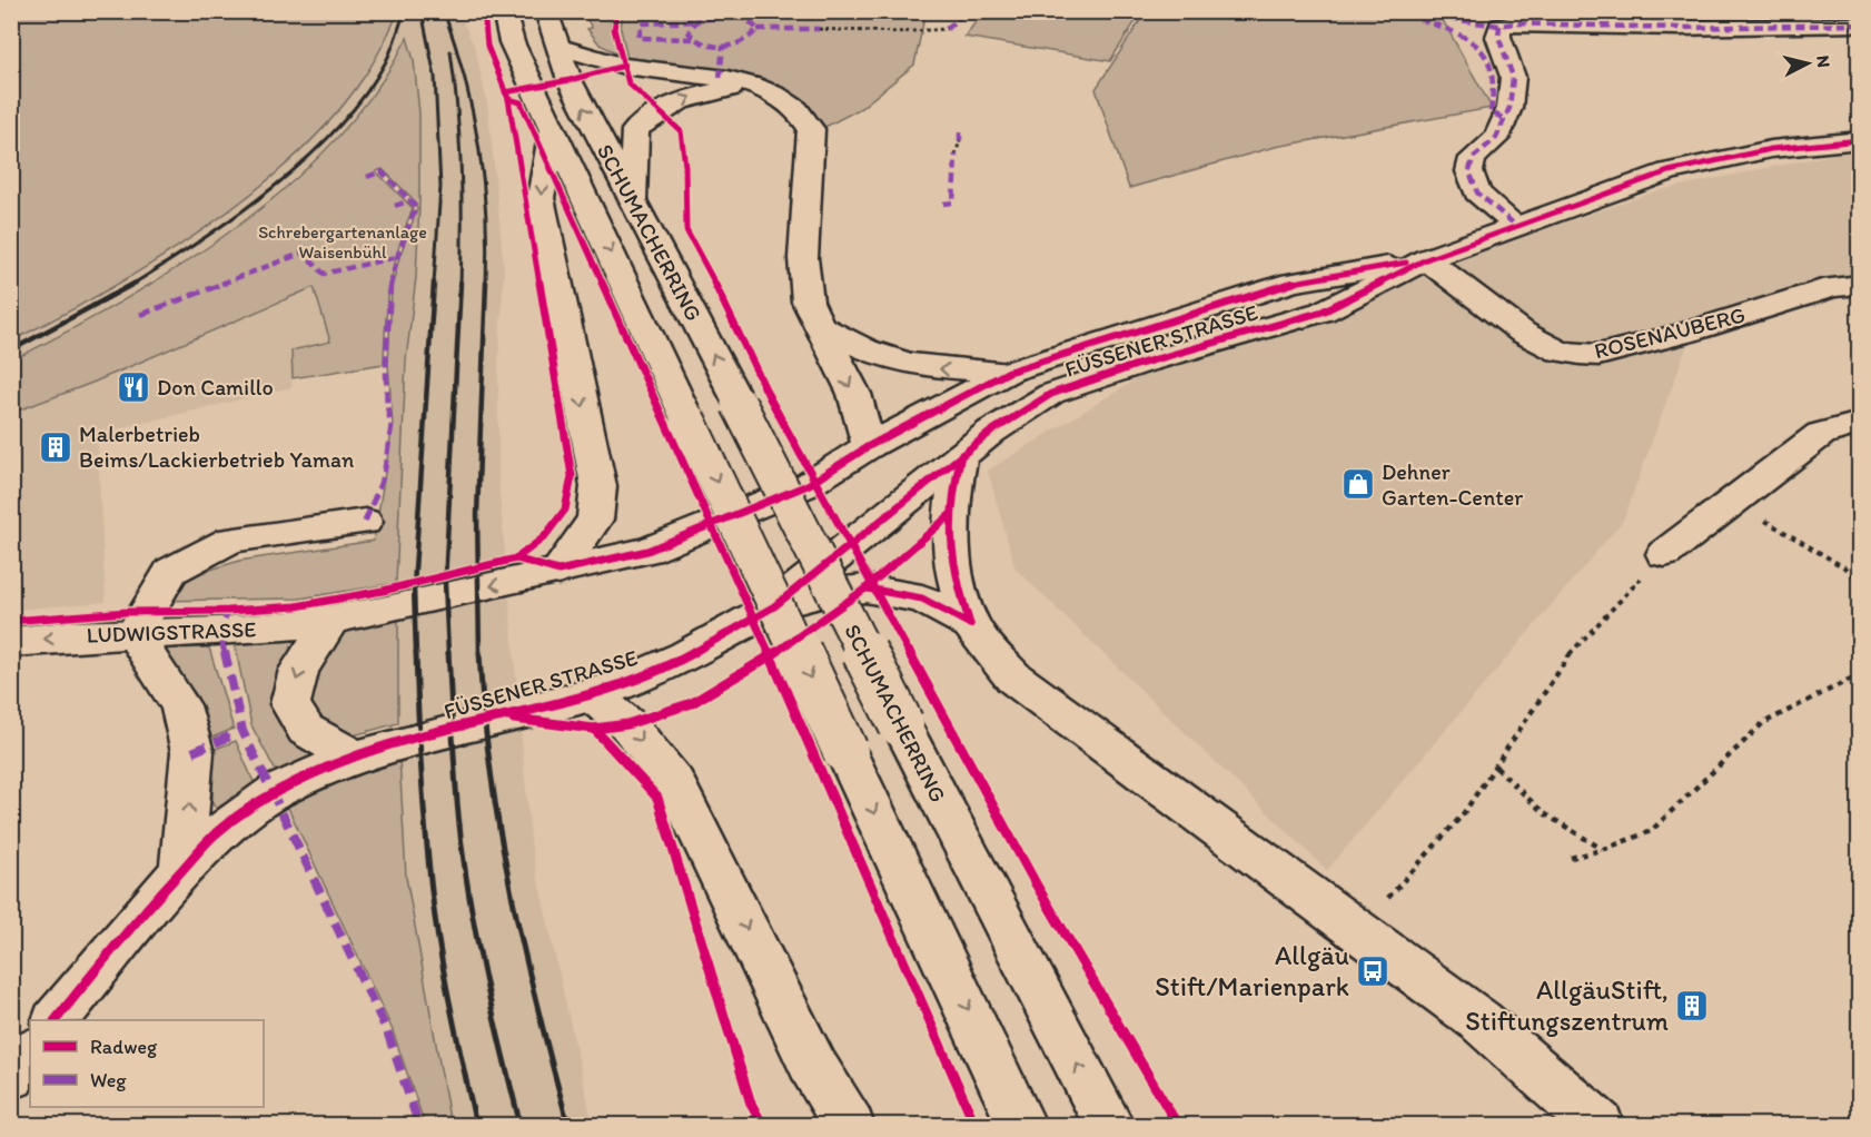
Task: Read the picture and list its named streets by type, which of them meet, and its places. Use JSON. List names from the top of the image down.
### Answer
{
  "streets": {
    "main road": [
      "SCHUMACHERRING",
      "ROSENAUBERG",
      "FÜSSENER STRASSE",
      "LUDWIGSTRASSE"
    ]
  },
  "crossings": [
    ["ROSENAUBERG", "FÜSSENER STRASSE"],
    ["FÜSSENER STRASSE", "LUDWIGSTRASSE"]
  ],
  "one_way": ["LUDWIGSTRASSE"],
  "parks": ["Schrebergartenanlage Waisenbühl"],
  "places": {
    "restaurant": ["Don Camillo"],
    "building": ["Malerbetrieb Beims/Lackierbetrieb Yaman", "AllgäuStift, Stiftungszentrum"],
    "shop": ["Dehner Garten-Center"],
    "bus stop": ["Allgäu Stift/Marienpark"]
  },
  "legend": ["Radweg", "Weg"],
  "north": "right"
}
